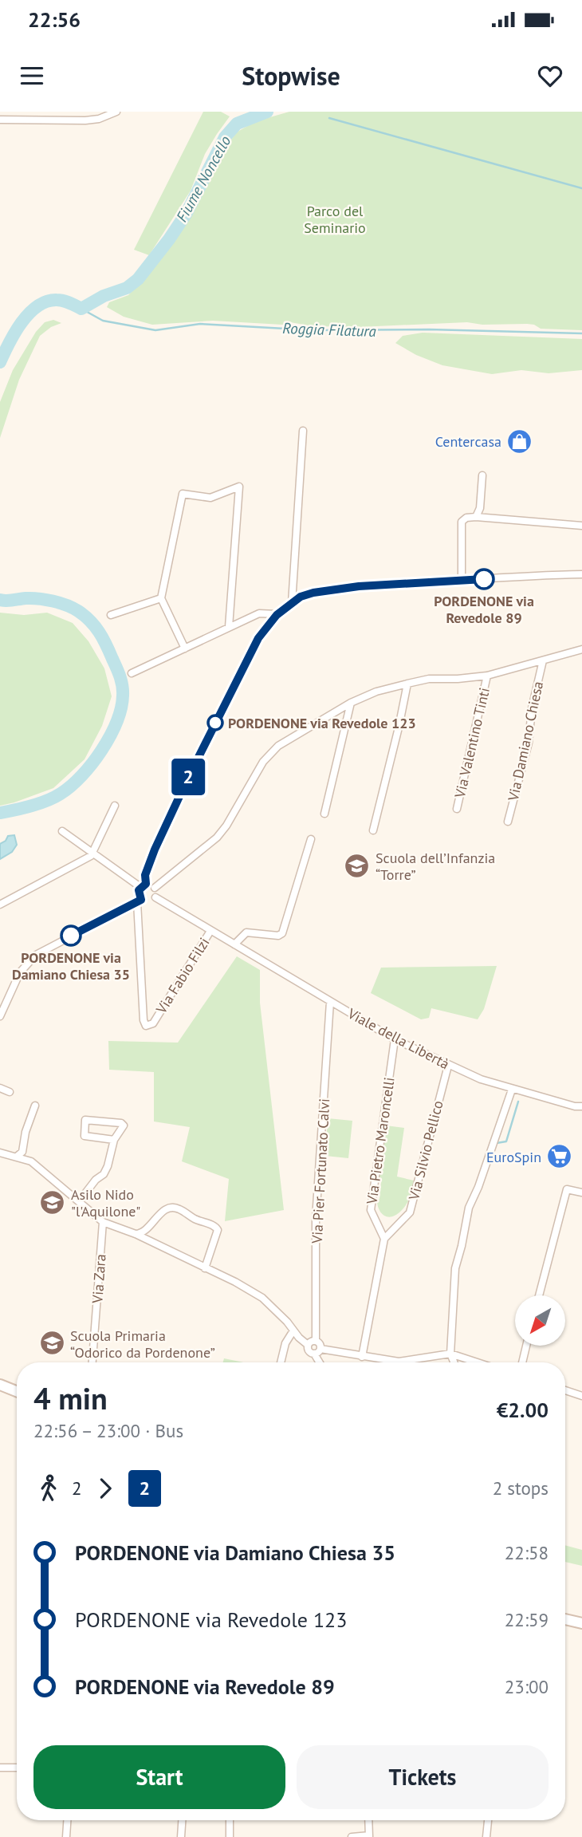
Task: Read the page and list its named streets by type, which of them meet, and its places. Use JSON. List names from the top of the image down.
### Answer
{
  "streets": {
    "street": [
      "Via Damiano Chiesa",
      "Via Valentino Tinti",
      "Via Fabio Filzi",
      "Viale della Libertà",
      "Via Pietro Maroncelli",
      "Via Silvio Pellico",
      "Via Pier Fortunato Calvi",
      "Via Zara"
    ]
  },
  "crossings": [
    ["Via Damiano Chiesa", "Via Valentino Tinti"],
    ["Via Damiano Chiesa", "Via Fabio Filzi"],
    ["Via Damiano Chiesa", "Viale della Libertà"],
    ["Via Fabio Filzi", "Viale della Libertà"],
    ["Viale della Libertà", "Via Pietro Maroncelli"],
    ["Viale della Libertà", "Via Silvio Pellico"],
    ["Viale della Libertà", "Via Pier Fortunato Calvi"],
    ["Via Pietro Maroncelli", "Via Silvio Pellico"]
  ],
  "water": ["Fiume Noncello", "Roggia Filatura"],
  "parks": ["Parco del Seminario"],
  "places": {
    "shop": ["Centercasa"],
    "other": ["PORDENONE via Revedole 89", "PORDENONE via Revedole 123", "PORDENONE via Damiano Chiesa 35"],
    "school or university": ["Scuola dell’Infanzia “Torre”", "Asilo Nido \"l'Aquilone\"", "Scuola Primaria “Odorico da Pordenone”"],
    "supermarket": ["EuroSpin"]
  },
  "lines": ["bus line 2"],
  "north": "bottom left",
  "page": {
    "status": "22:56",
    "header": "Stopwise",
    "on_map": "2",
    "heading": ["4 min", "22:56 – 23:00 · Bus", "€2.00"],
    "legs": ["2", "2", "2 stops"],
    "list": [
      {
        "name": "PORDENONE via Damiano Chiesa 35",
        "value": "22:58"
      },
      {
        "name": "PORDENONE via Revedole 123",
        "value": "22:59"
      },
      {
        "name": "PORDENONE via Revedole 89",
        "value": "23:00"
      }
    ],
    "buttons": ["Start", "Tickets"]
  }
}
